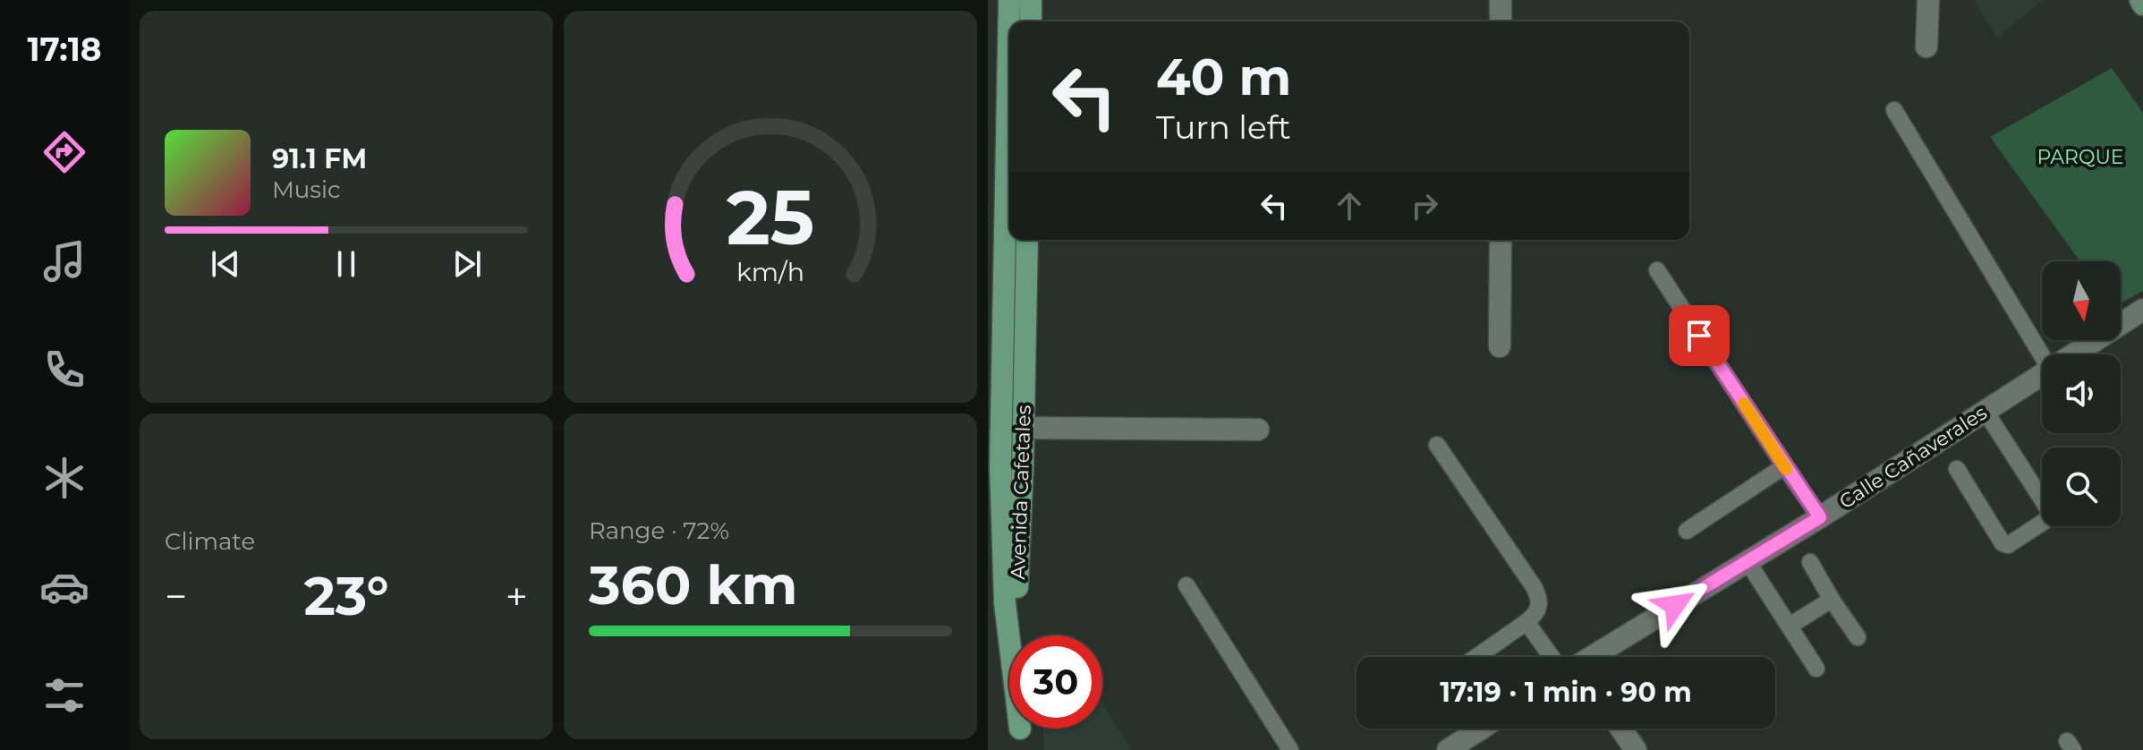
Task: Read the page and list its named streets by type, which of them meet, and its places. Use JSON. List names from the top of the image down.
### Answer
{
  "streets": {
    "main road": ["Avenida Cafetales"],
    "street": ["Calle Cañaverales"]
  },
  "parks": ["PARQUE"],
  "north": "bottom",
  "page": {
    "tabs": "17:18",
    "turn": ["40 m", "Turn left"],
    "song": ["91.1 FM", "Music"],
    "tile": [
      "Climate",
      ["Range · 72%", "360 km"]
    ],
    "heat": ["−", "23°", "+"],
    "limit": "30",
    "trip": "17:19 · 1 min · 90 m",
    "gauge": ["25", "km/h"]
  }
}
